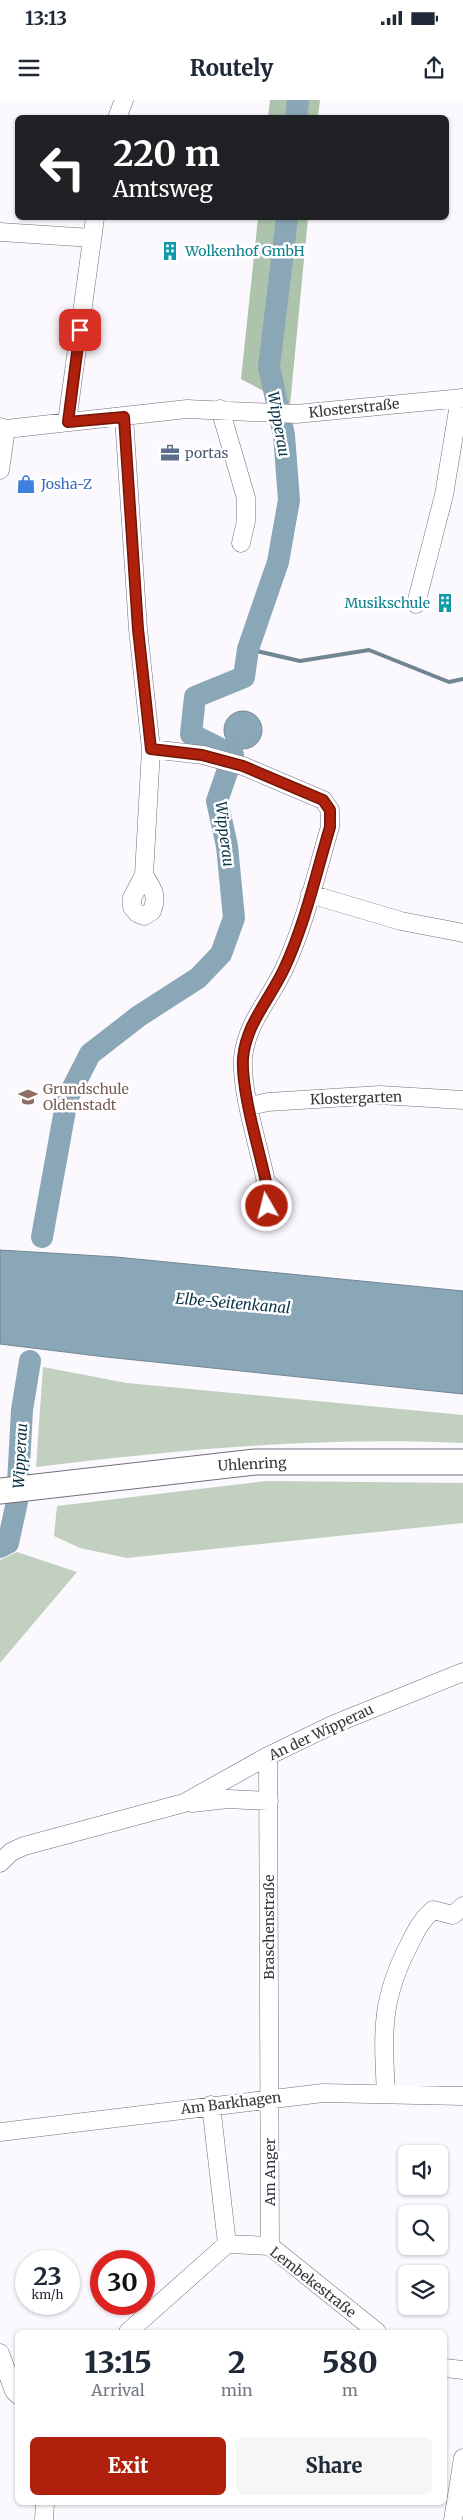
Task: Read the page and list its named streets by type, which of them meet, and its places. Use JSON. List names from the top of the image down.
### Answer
{
  "streets": {
    "highway": ["Uhlenring"],
    "street": [
      "Klosterstraße",
      "Klostergarten",
      "An der Wipperau",
      "Braschenstraße",
      "Am Barkhagen",
      "Am Anger",
      "Lembekestraße"
    ]
  },
  "crossings": [
    ["An der Wipperau", "Braschenstraße"],
    ["Braschenstraße", "Am Barkhagen"],
    ["Braschenstraße", "Am Anger"],
    ["Am Barkhagen", "Am Anger"],
    ["Am Anger", "Lembekestraße"]
  ],
  "water": ["Wipperau", "Elbe-Seitenkanal"],
  "places": {
    "building": ["Wolkenhof GmbH", "Musikschule"],
    "office": ["portas"],
    "shop": ["Josha-Z"],
    "school or university": ["Grundschule Oldenstadt"]
  },
  "page": {
    "status": "13:13",
    "header": "Routely",
    "turn": ["220 m", "Amtsweg"],
    "speed": "23 km/h",
    "limit": "30",
    "eta": [
      "13:15",
      "Arrival",
      "2",
      "min",
      "580",
      "m"
    ],
    "buttons": ["Exit", "Share"]
  }
}
